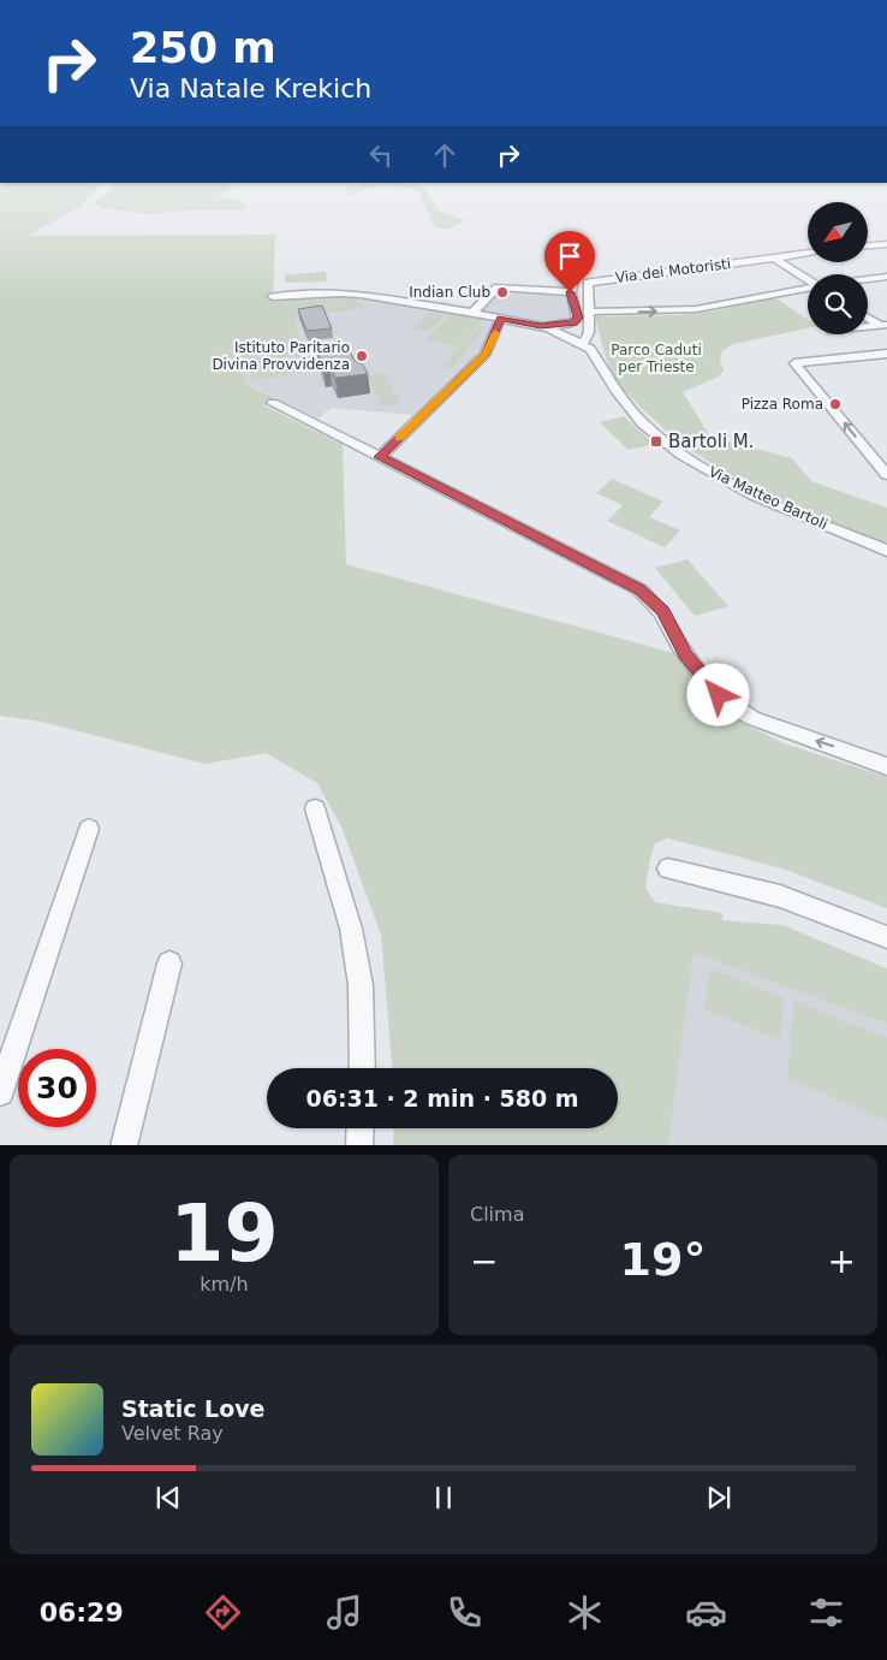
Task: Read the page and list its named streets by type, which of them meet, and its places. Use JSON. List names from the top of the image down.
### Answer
{
  "streets": {
    "street": ["Via dei Motoristi", "Via Matteo Bartoli"]
  },
  "crossings": [
    ["Via dei Motoristi", "Via Matteo Bartoli"]
  ],
  "parks": ["Parco Caduti per Trieste"],
  "places": {
    "other": ["Indian Club", "Istituto Paritario Divina Provvidenza", "Pizza Roma"],
    "transit": ["Bartoli M."]
  },
  "north": "bottom left",
  "page": {
    "turn": ["250 m", "Via Natale Krekich"],
    "limit": "30",
    "trip": "06:31 · 2 min · 580 m",
    "tile": [
      ["19", "km/h"],
      "Clima"
    ],
    "heat": ["−", "19°", "+"],
    "song": ["Static Love", "Velvet Ray"],
    "tabs": "06:29"
  }
}
